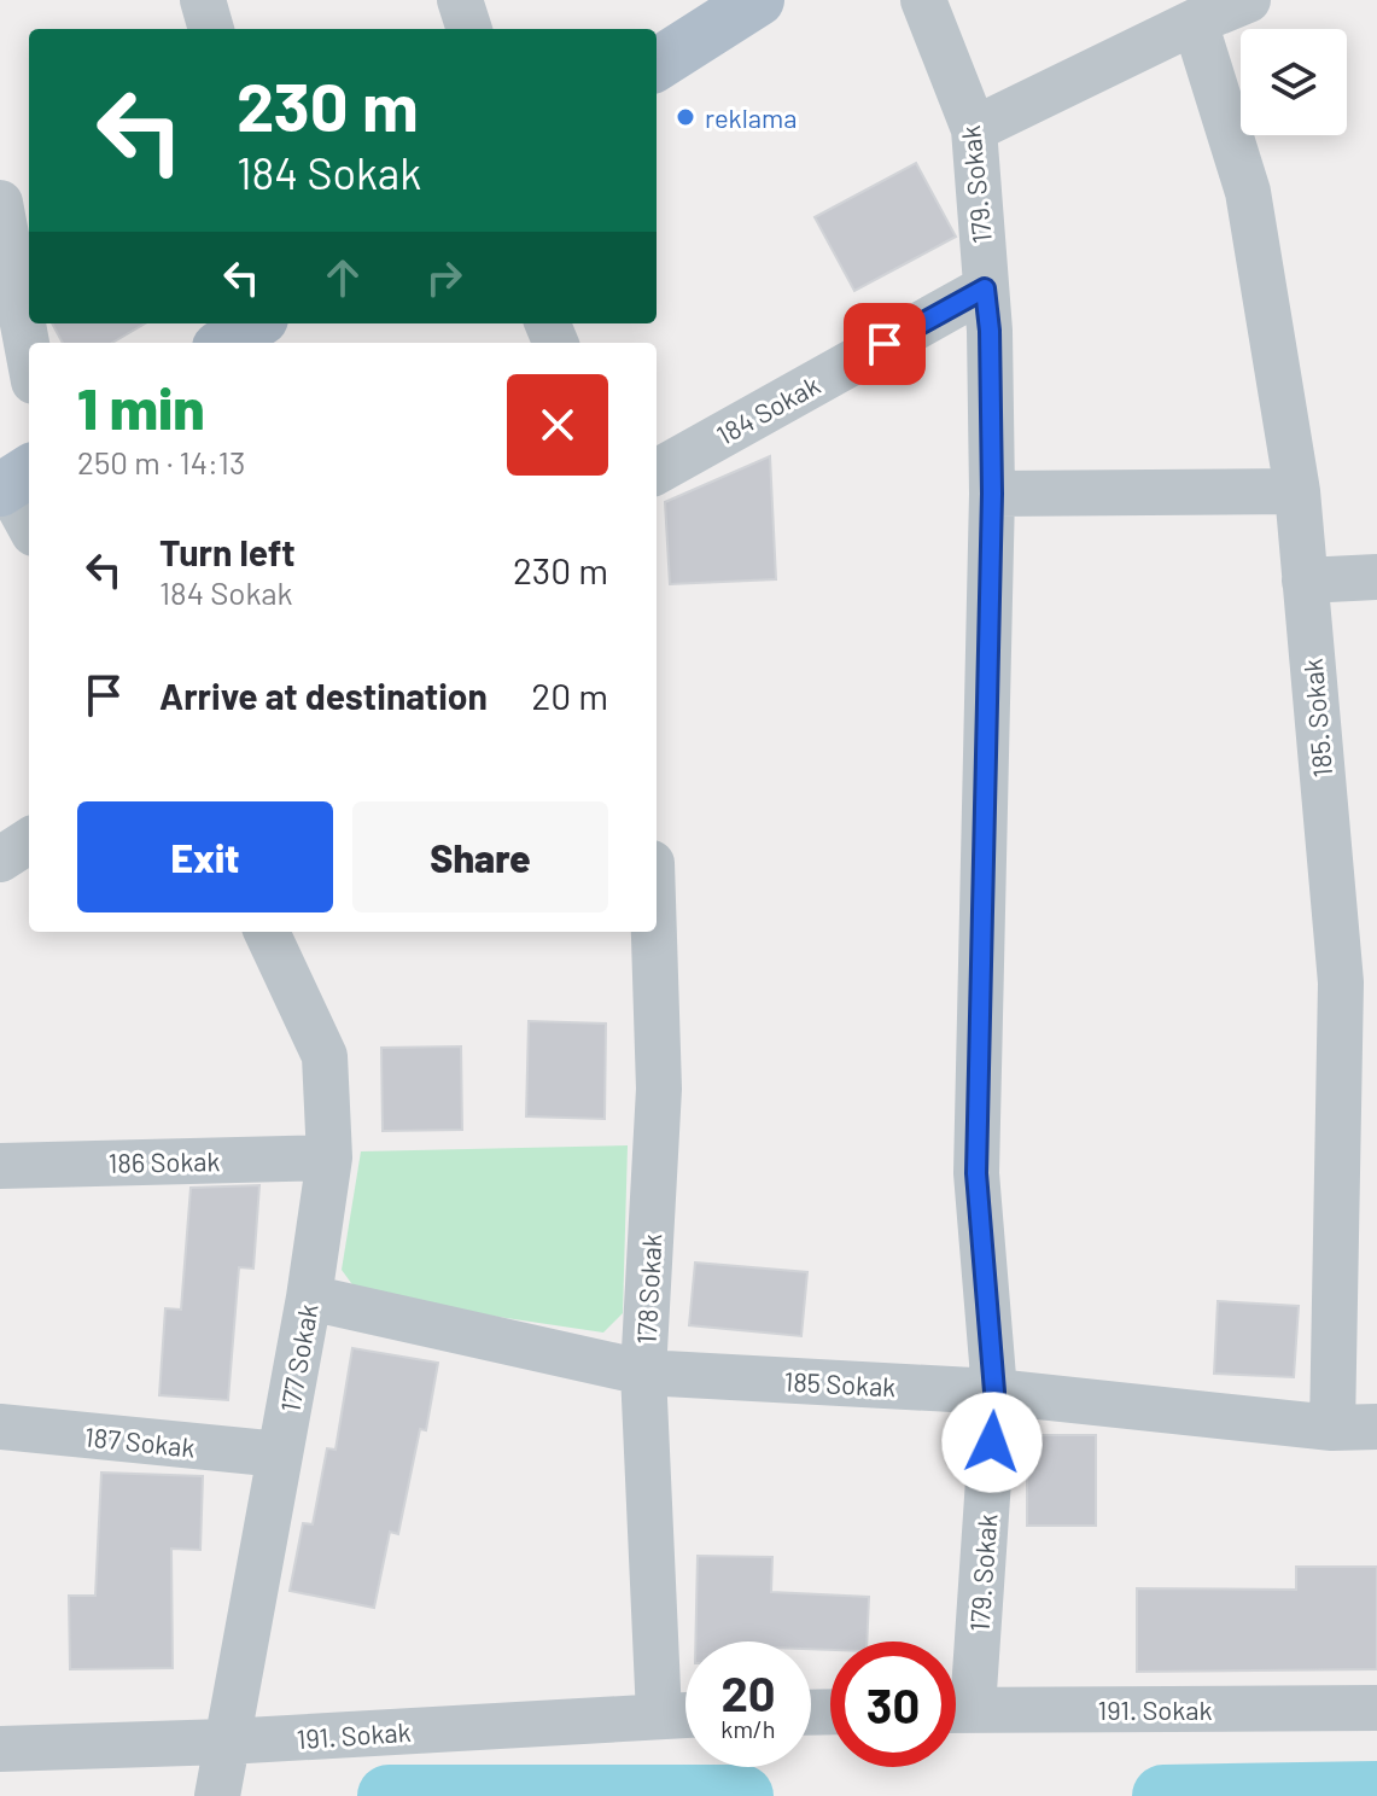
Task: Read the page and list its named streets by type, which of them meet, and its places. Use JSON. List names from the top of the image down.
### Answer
{
  "streets": {
    "street": [
      "179. Sokak",
      "184 Sokak",
      "185. Sokak",
      "186 Sokak",
      "178 Sokak",
      "177 Sokak",
      "185 Sokak",
      "187 Sokak",
      "191. Sokak"
    ]
  },
  "crossings": [
    ["179. Sokak", "184 Sokak"],
    ["179. Sokak", "185 Sokak"],
    ["185. Sokak", "185 Sokak"],
    ["186 Sokak", "177 Sokak"],
    ["178 Sokak", "185 Sokak"],
    ["178 Sokak", "191. Sokak"],
    ["177 Sokak", "185 Sokak"],
    ["177 Sokak", "187 Sokak"],
    ["177 Sokak", "191. Sokak"]
  ],
  "places": ["reklama"],
  "page": {
    "turn": ["230 m", "184 Sokak"],
    "heading": ["1 min", "250 m · 14:13"],
    "list": [
      {
        "name": "Turn left",
        "note": "184 Sokak",
        "value": "230 m"
      },
      {
        "name": "Arrive at destination",
        "value": "20 m"
      }
    ],
    "buttons": ["Exit", "Share"],
    "speed": "20 km/h",
    "limit": "30"
  }
}
